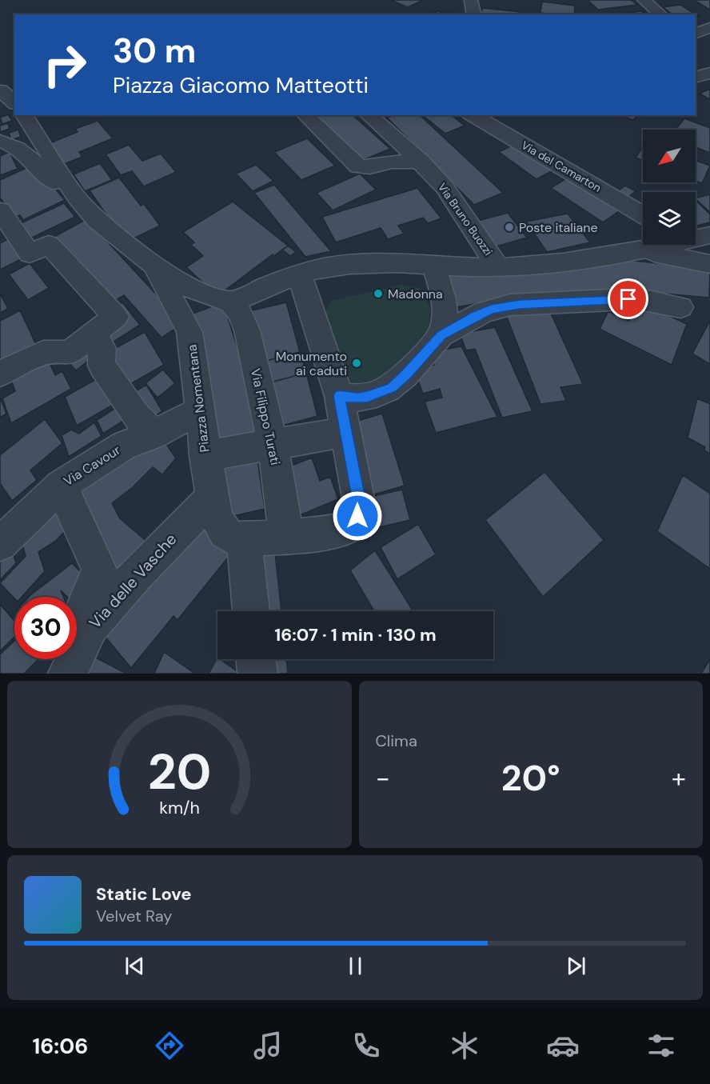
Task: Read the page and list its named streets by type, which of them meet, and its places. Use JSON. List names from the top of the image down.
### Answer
{
  "streets": {
    "street": [
      "Via del Camarton",
      "Via Bruno Buozzi",
      "Piazza Nomentana",
      "Via Filippo Turati",
      "Via Cavour",
      "Via delle Vasche"
    ]
  },
  "crossings": [
    ["Piazza Nomentana", "Via Cavour"],
    ["Piazza Nomentana", "Via delle Vasche"]
  ],
  "places": ["Poste italiane", "Madonna", "Monumento ai caduti"],
  "north": "bottom left",
  "page": {
    "turn": ["30 m", "Piazza Giacomo Matteotti"],
    "limit": "30",
    "trip": "16:07 · 1 min · 130 m",
    "tile": "Clima",
    "heat": ["−", "20°", "+"],
    "song": ["Static Love", "Velvet Ray"],
    "tabs": "16:06",
    "gauge": ["20", "km/h"]
  }
}
